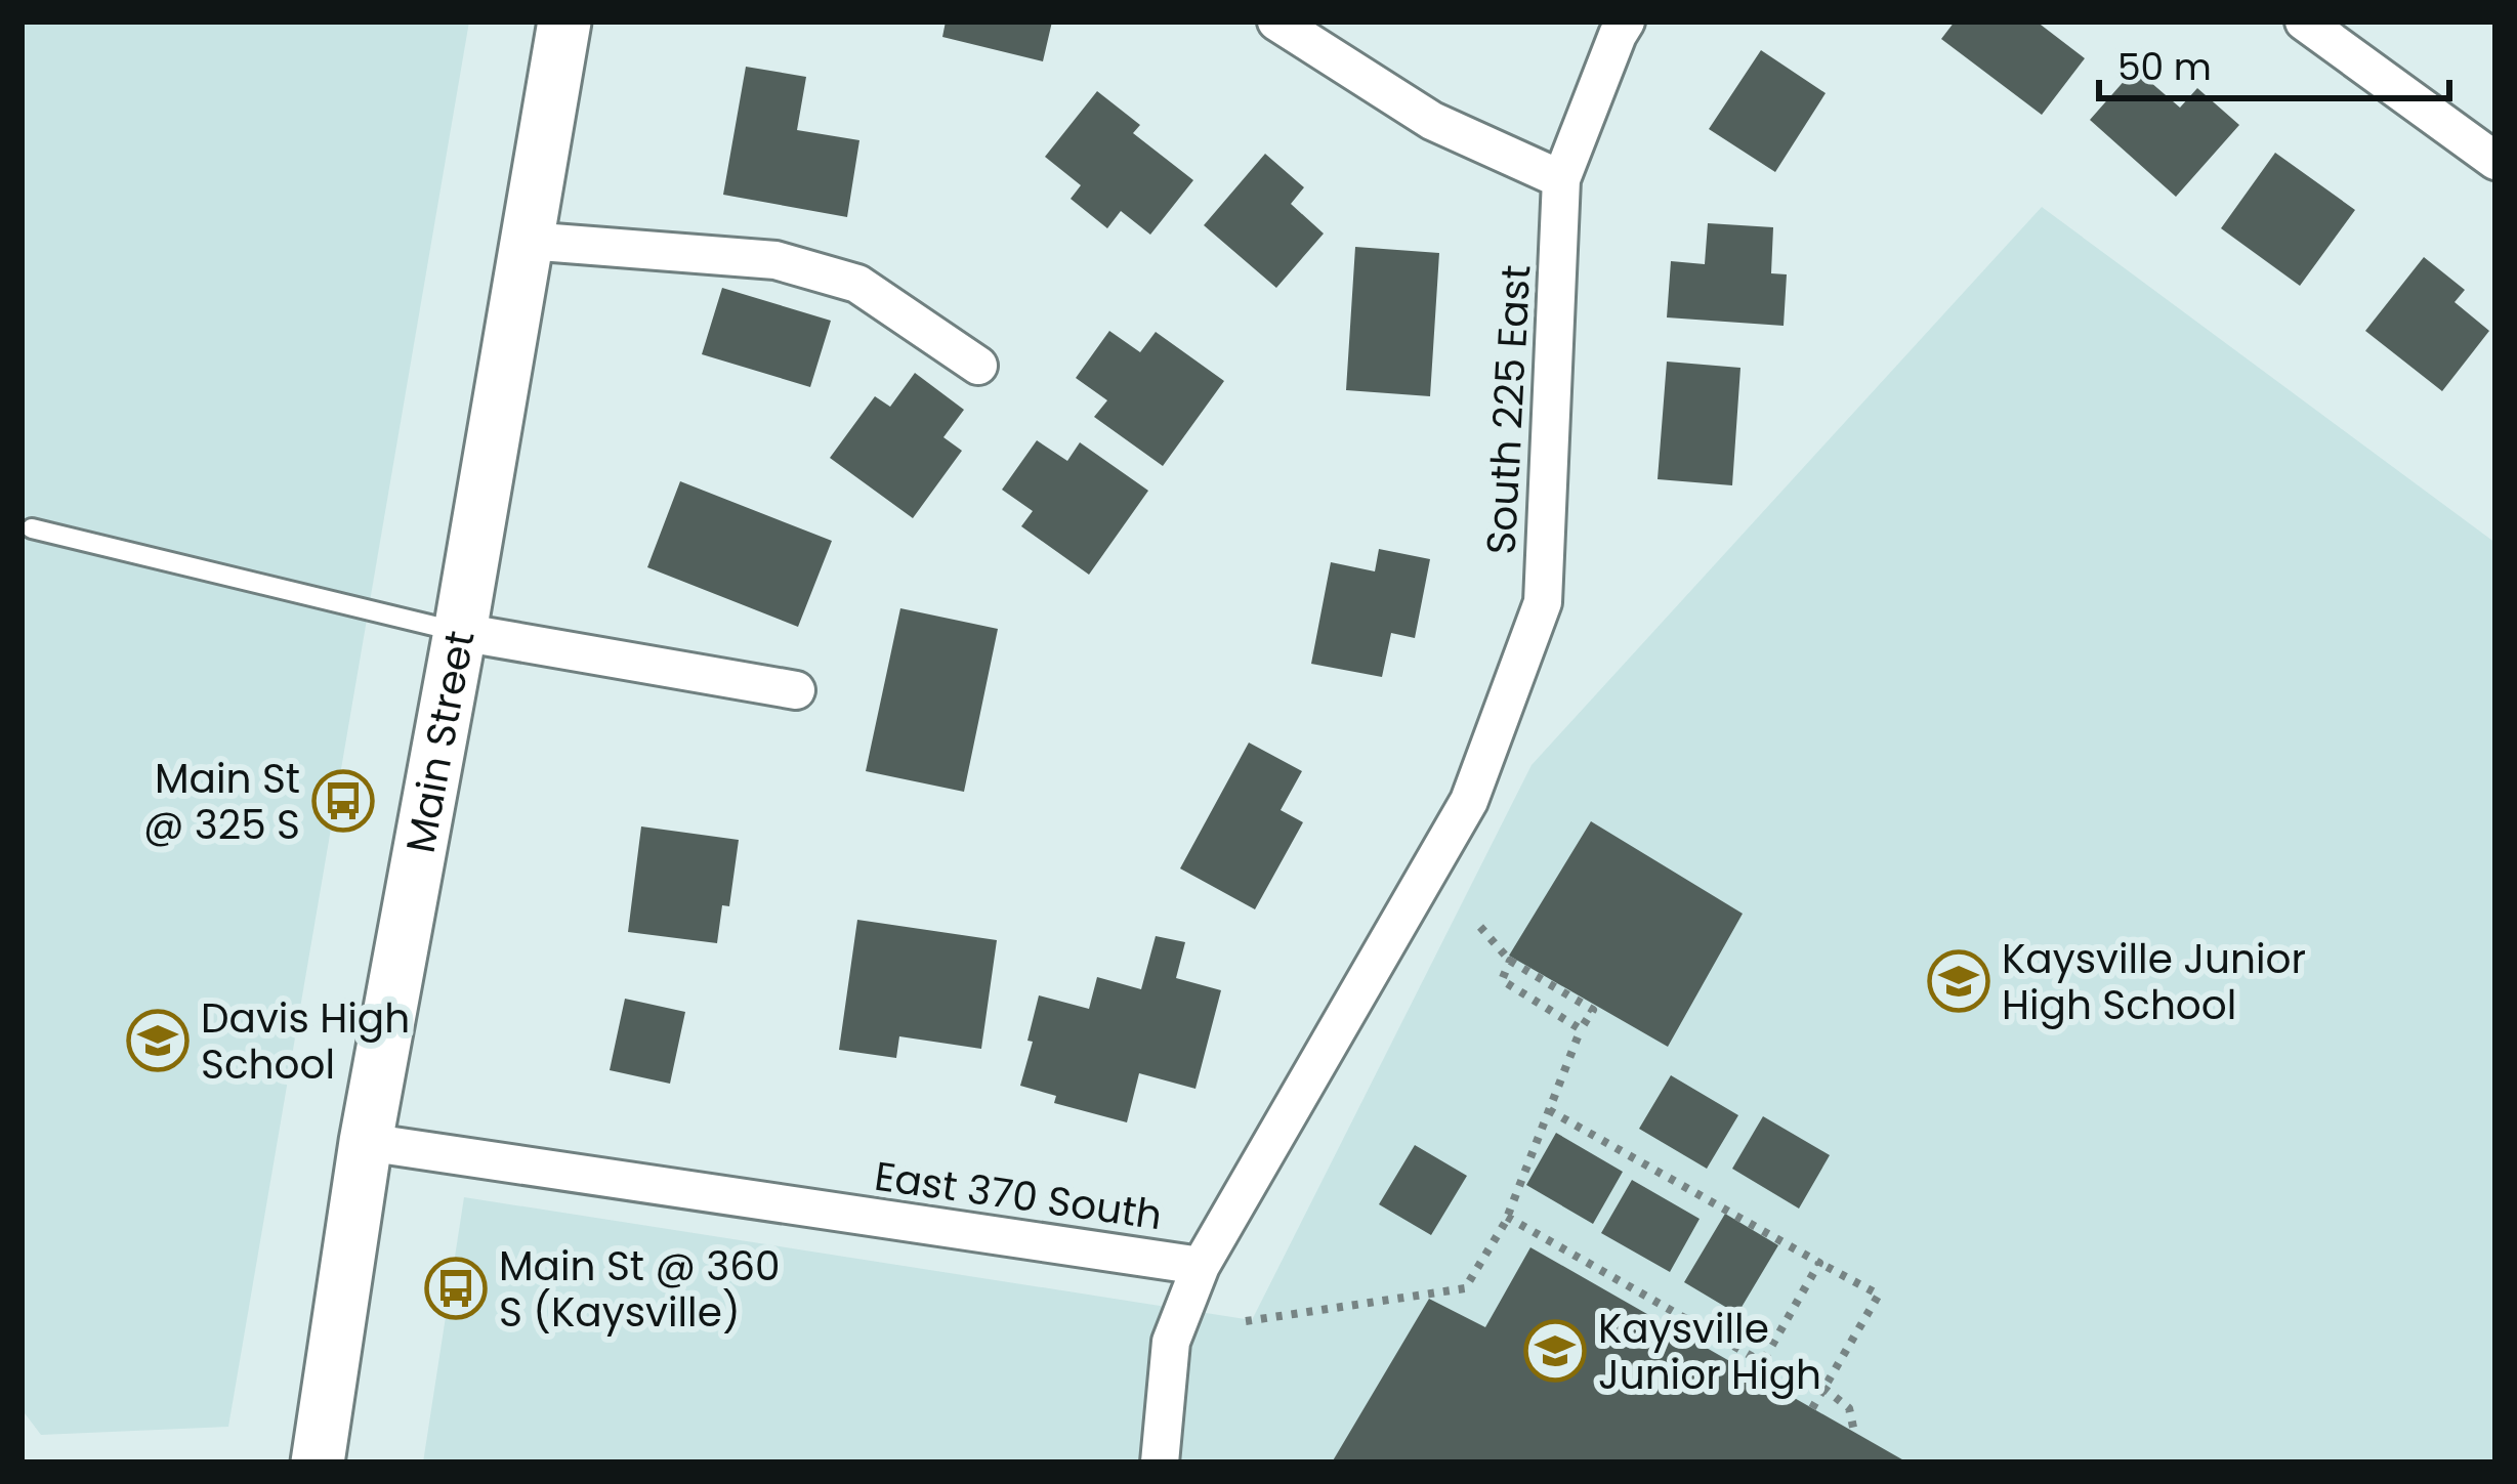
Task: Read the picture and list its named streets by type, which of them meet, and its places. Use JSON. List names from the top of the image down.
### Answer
{
  "streets": {
    "main road": ["Main Street"],
    "street": ["South 225 East", "East 370 South"]
  },
  "crossings": [
    ["South 225 East", "East 370 South"],
    ["Main Street", "East 370 South"]
  ],
  "places": {
    "bus stop": ["Main St @ 325 S", "Main St @ 360 S (Kaysville)"],
    "school or university": ["Kaysville Junior High School", "Davis High School", "Kaysville Junior High"]
  },
  "scale_bar": "50 m"
}
